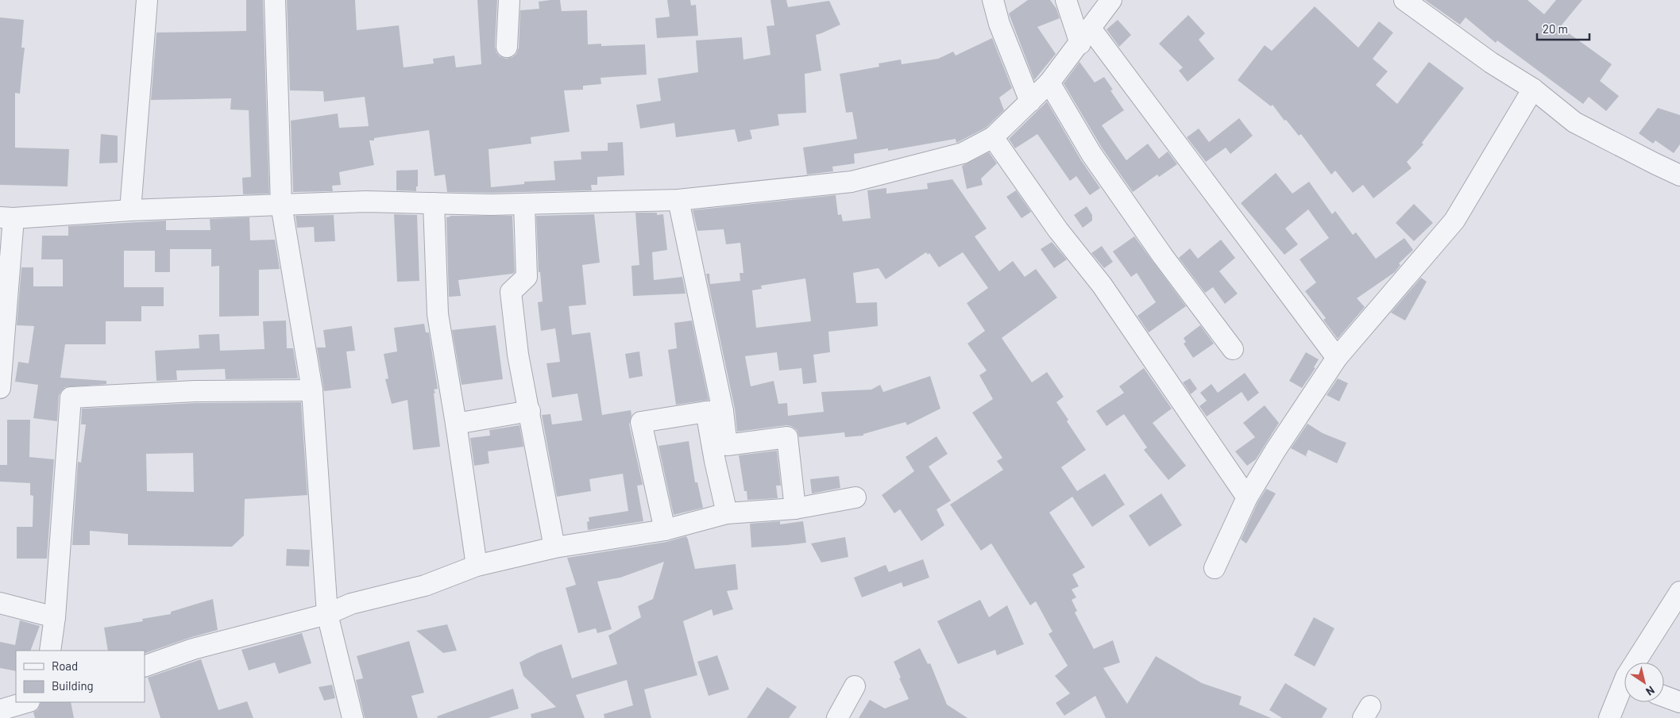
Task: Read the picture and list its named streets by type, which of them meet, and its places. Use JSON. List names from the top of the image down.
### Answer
{
  "legend": ["Road", "Building"],
  "scale_bar": "20 m",
  "north": "bottom right"
}
